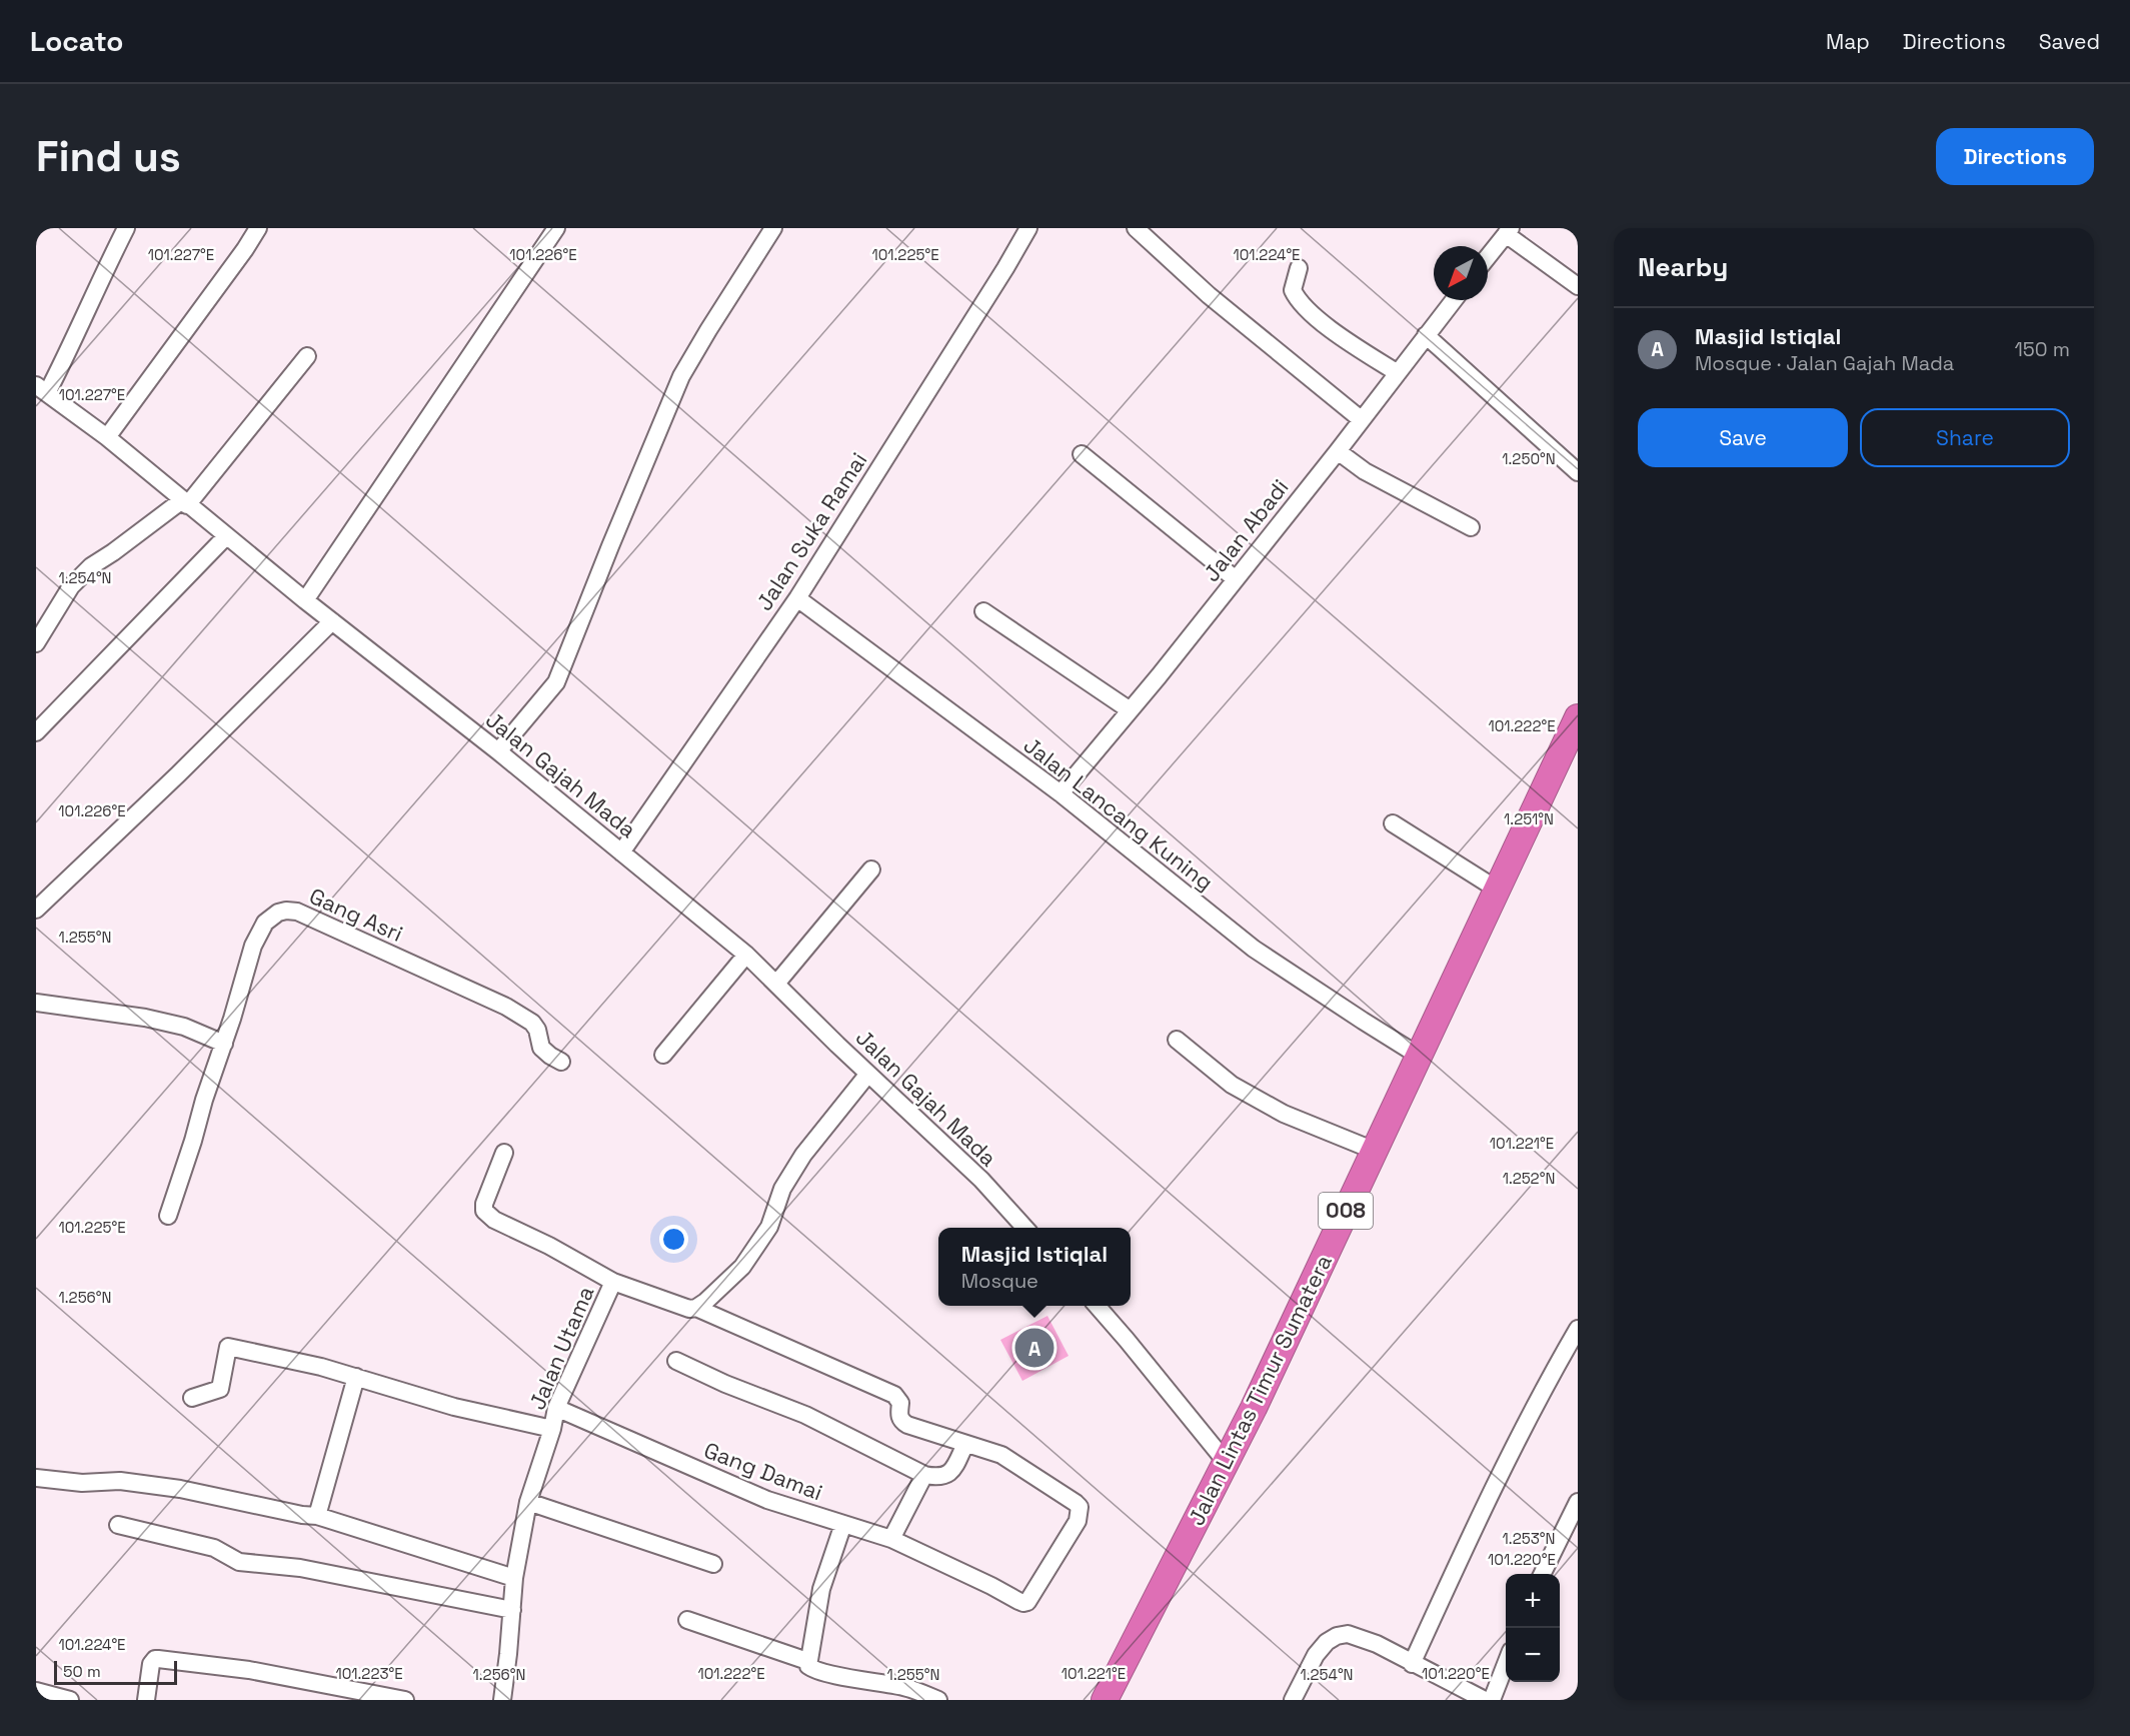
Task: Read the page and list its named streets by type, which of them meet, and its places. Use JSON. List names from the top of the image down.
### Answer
{
  "streets": {
    "highway": ["008", "Jalan Lintas Timur Sumatera"],
    "street": [
      "Jalan Abadi",
      "Jalan Suka Ramai",
      "Jalan Gajah Mada",
      "Jalan Lancang Kuning",
      "Gang Asri",
      "Jalan Utama",
      "Gang Damai"
    ]
  },
  "crossings": [
    ["Jalan Abadi", "Jalan Lancang Kuning"],
    ["Jalan Suka Ramai", "Jalan Gajah Mada"],
    ["Jalan Suka Ramai", "Jalan Lancang Kuning"],
    ["Jalan Lancang Kuning", "Jalan Lintas Timur Sumatera"],
    ["Jalan Utama", "Gang Damai"]
  ],
  "scale_bar": "50 m",
  "north": "bottom left",
  "page": {
    "header": "Locato",
    "nav": ["Map", "Directions", "Saved"],
    "buttons": [
      "Directions",
      ["Save", "Share"]
    ],
    "title": "Find us",
    "heading": "Nearby",
    "list": [
      {
        "mark": "A",
        "name": "Masjid Istiqlal",
        "note": "Mosque · Jalan Gajah Mada",
        "value": "150 m"
      }
    ],
    "popup": ["Masjid Istiqlal", "Mosque"],
    "pins": "A",
    "map_buttons": ["+", "−"],
    "scale": "50 m"
  },
  "coordinates": [
    "101.227°E",
    "101.226°E",
    "101.225°E",
    "101.224°E",
    "1.250°N",
    "1.254°N",
    "101.222°E",
    "1.251°N",
    "1.255°N",
    "101.221°E",
    "1.252°N",
    "1.256°N",
    "1.253°N",
    "101.220°E",
    "101.223°E"
  ]
}
